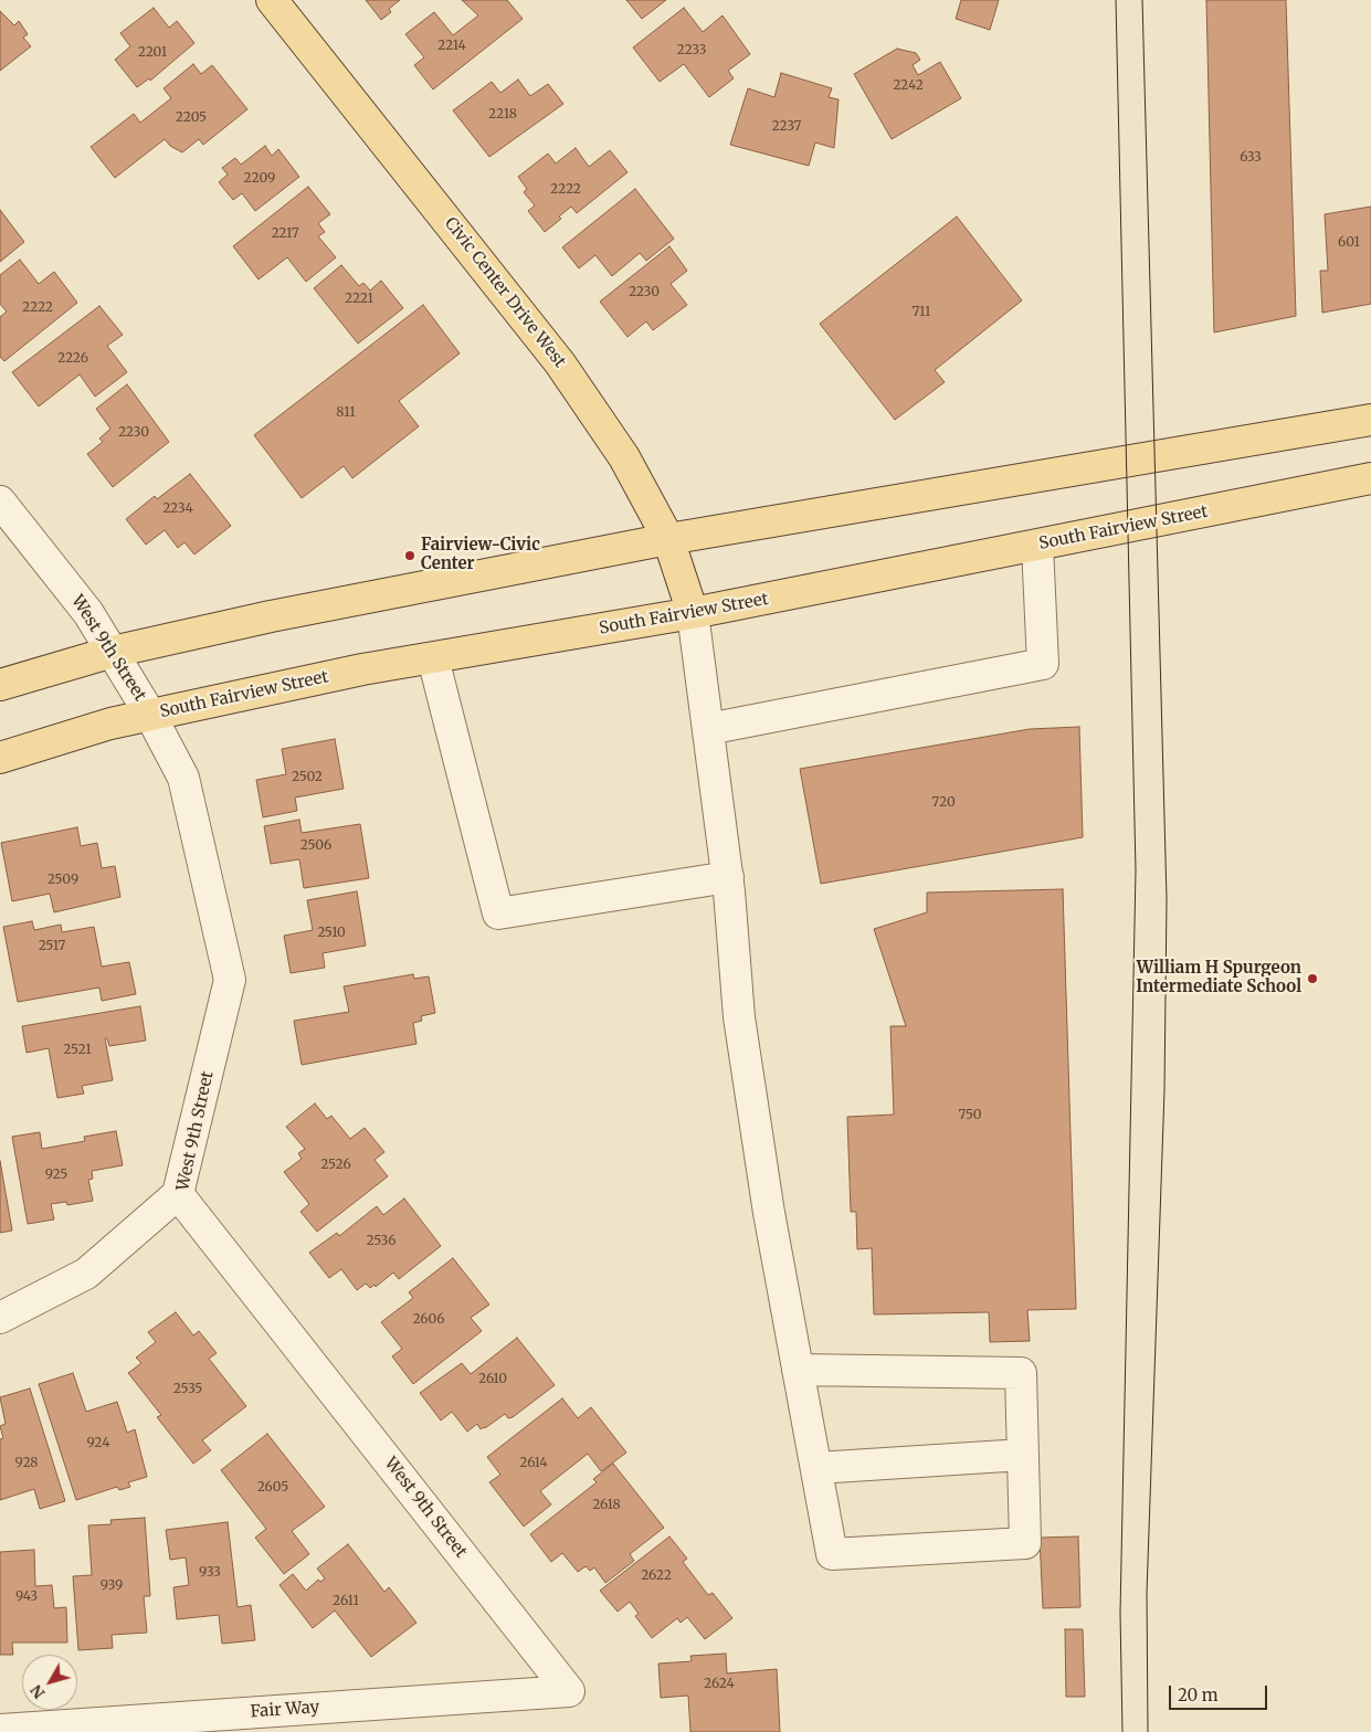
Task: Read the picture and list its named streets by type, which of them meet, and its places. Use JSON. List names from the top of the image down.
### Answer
{
  "streets": {
    "main road": ["Civic Center Drive West", "South Fairview Street"],
    "street": ["West 9th Street", "Fair Way"]
  },
  "crossings": [
    ["Civic Center Drive West", "South Fairview Street"],
    ["South Fairview Street", "West 9th Street"],
    ["West 9th Street", "Fair Way"]
  ],
  "places": ["Fairview-Civic Center", "William H Spurgeon Intermediate School"],
  "house_numbers": [
    "2214",
    "2233",
    "2201",
    "2242",
    "2218",
    "2205",
    "2237",
    "633",
    "2209",
    "2222",
    "2217",
    "601",
    "2230",
    "2221",
    "2222",
    "711",
    "2226",
    "811",
    "2230",
    "2234",
    "2502",
    "720",
    "2506",
    "2509",
    "2510",
    "2517",
    "2521",
    "750",
    "2526",
    "925",
    "2536",
    "2606",
    "2610",
    "2535",
    "924",
    "928",
    "2614",
    "2605",
    "2618",
    "933",
    "2622",
    "939",
    "943",
    "2611",
    "2624"
  ],
  "scale_bar": "20 m",
  "north": "bottom left"
}
